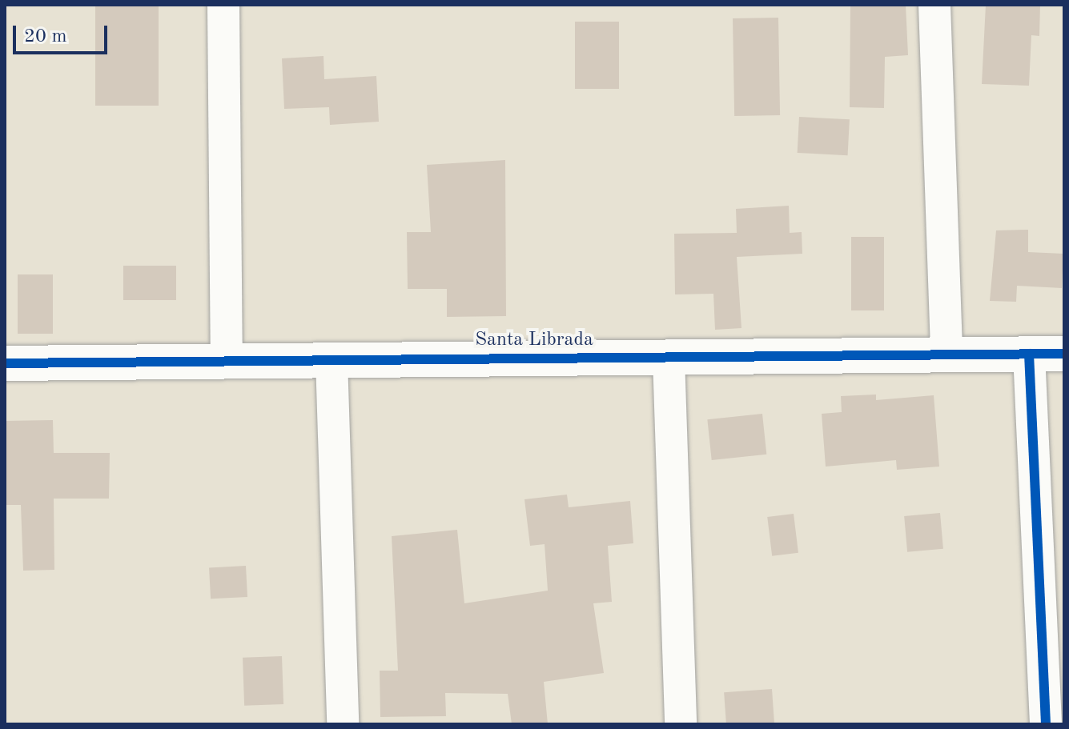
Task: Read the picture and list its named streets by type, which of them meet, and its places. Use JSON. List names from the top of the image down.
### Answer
{
  "streets": {
    "street": ["Santa Librada"]
  },
  "scale_bar": "20 m"
}
